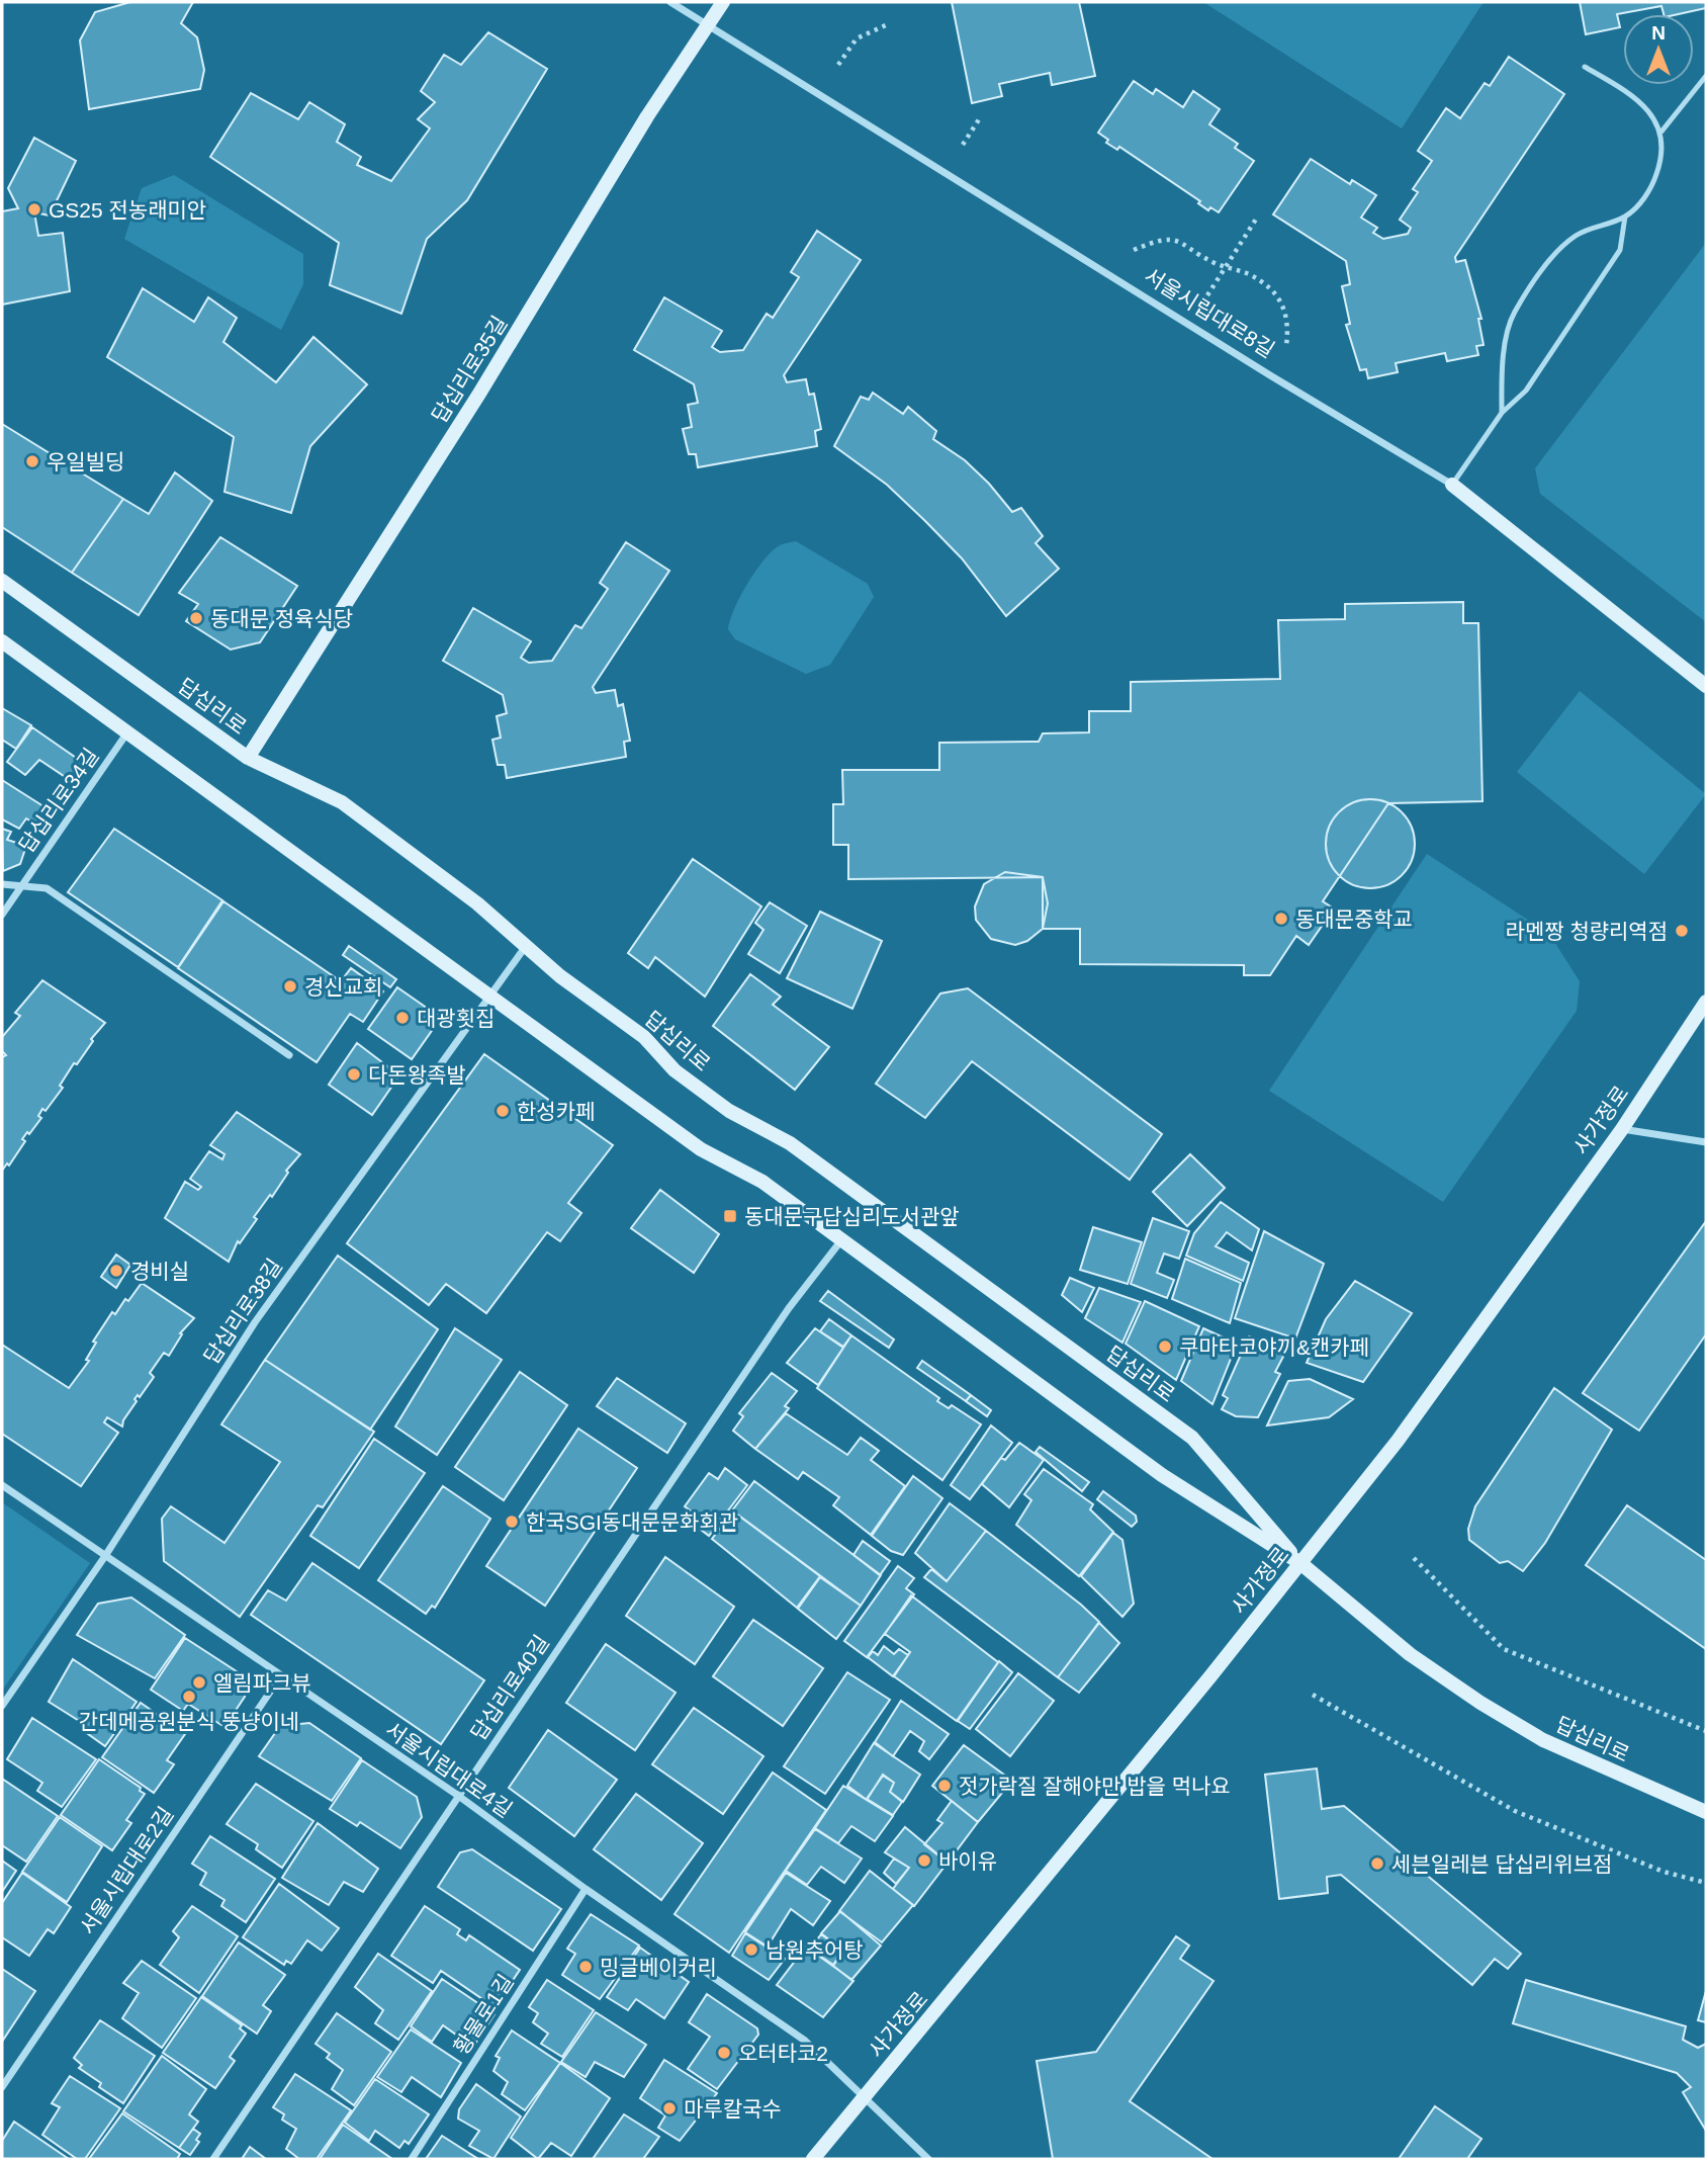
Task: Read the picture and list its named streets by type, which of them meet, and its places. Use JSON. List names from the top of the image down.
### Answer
{
  "streets": {
    "main road": [
      "서울시립대로8길",
      "답십리로35길",
      "답십리로",
      "사가정로"
    ],
    "street": [
      "답십리로34길",
      "답십리로38길",
      "답십리로40길",
      "서울시립대로4길",
      "서울시립대로2길",
      "황물로1길"
    ]
  },
  "crossings": [
    ["서울시립대로8길", "답십리로35길"],
    ["답십리로35길", "답십리로"],
    ["답십리로", "답십리로34길"],
    ["답십리로", "사가정로"],
    ["답십리로", "답십리로38길"],
    ["답십리로", "답십리로40길"],
    ["사가정로", "서울시립대로4길"],
    ["답십리로38길", "서울시립대로4길"],
    ["답십리로40길", "서울시립대로4길"],
    ["서울시립대로4길", "서울시립대로2길"],
    ["서울시립대로4길", "황물로1길"]
  ],
  "places": {
    "other": [
      "GS25 전농래미안",
      "우일빌딩",
      "동대문 정육식당",
      "동대문중학교",
      "라멘짱 청량리역점",
      "경신교회",
      "대광횟집",
      "다돈왕족발",
      "한성카페",
      "경비실",
      "쿠마타코야끼&캔카페",
      "한국SGI동대문문화회관",
      "엘림파크뷰",
      "간데메공원분식 뚱냥이네",
      "젓가락질 잘해야만 밥을 먹나요",
      "바이유",
      "세븐일레븐 답십리위브점",
      "남원추어탕",
      "밍글베이커리",
      "오터타코2",
      "마루칼국수"
    ],
    "transit": ["동대문구답십리도서관앞"]
  },
  "north": "top"
}
